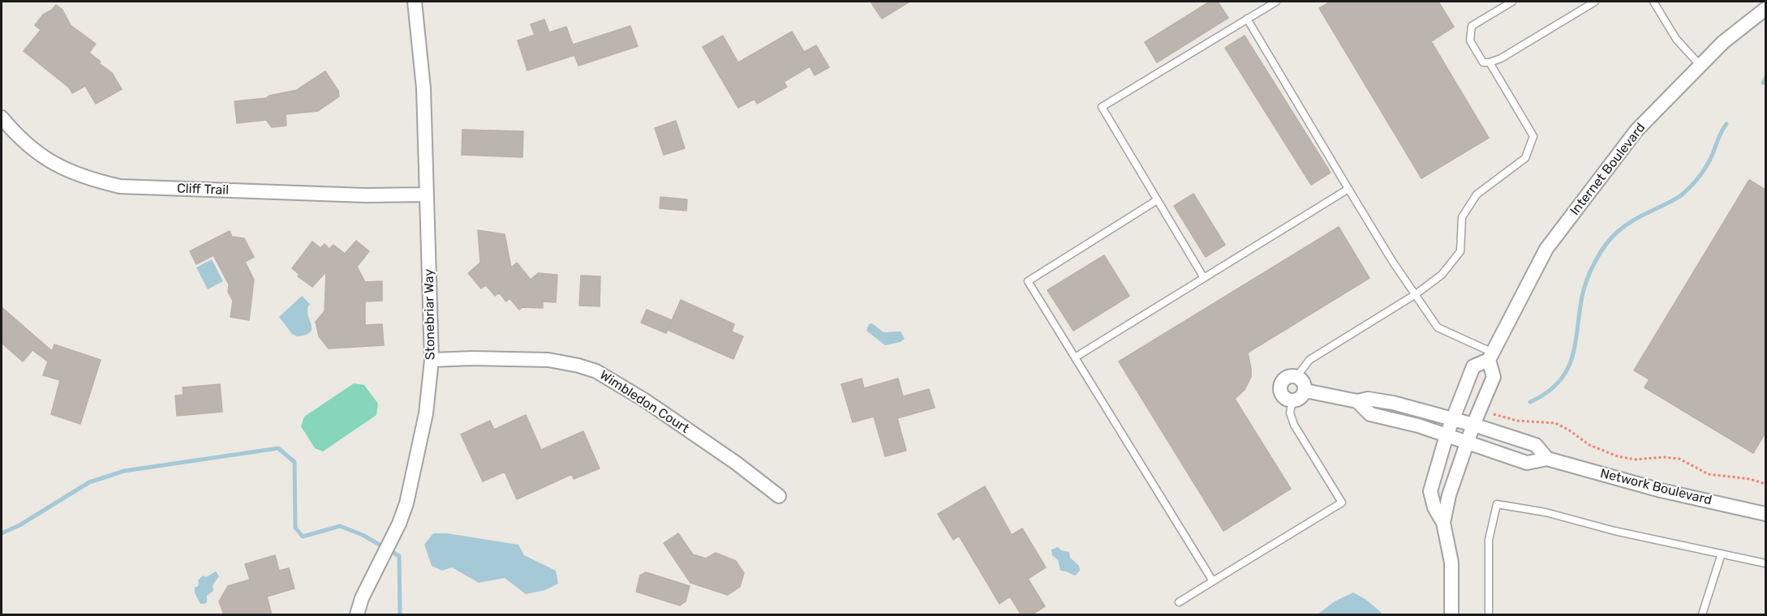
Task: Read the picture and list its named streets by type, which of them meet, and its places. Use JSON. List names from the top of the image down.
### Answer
{
  "streets": {
    "street": [
      "Internet Boulevard",
      "Cliff Trail",
      "Stonebriar Way",
      "Wimbledon Court",
      "Network Boulevard"
    ]
  },
  "crossings": [
    ["Internet Boulevard", "Network Boulevard"],
    ["Cliff Trail", "Stonebriar Way"],
    ["Stonebriar Way", "Wimbledon Court"]
  ]
}
